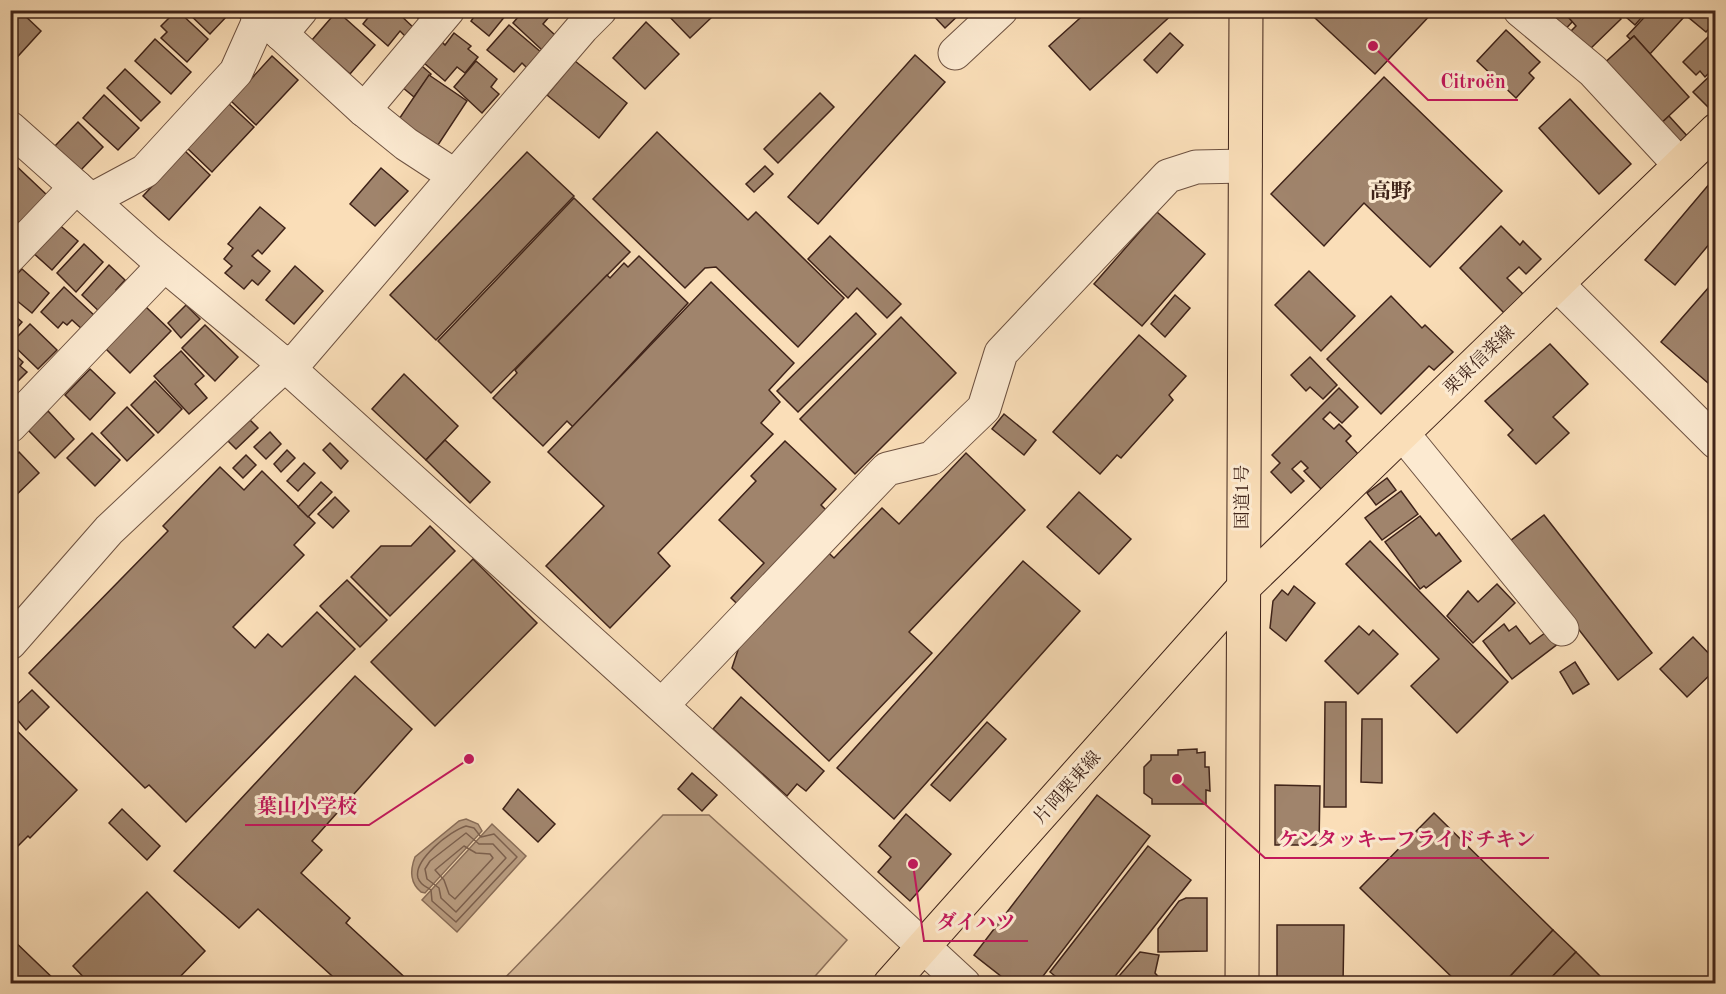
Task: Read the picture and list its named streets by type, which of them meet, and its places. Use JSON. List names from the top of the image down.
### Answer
{
  "streets": {
    "main road": ["栗東信楽線", "国道1号", "片岡栗東線"]
  },
  "crossings": [
    ["栗東信楽線", "国道1号"],
    ["栗東信楽線", "片岡栗東線"],
    ["国道1号", "片岡栗東線"]
  ],
  "districts": ["高野"],
  "places": [
    "Citroën",
    "葉山小学校",
    "ケンタッキーフライドチキン",
    "ダイハツ"
  ]
}
